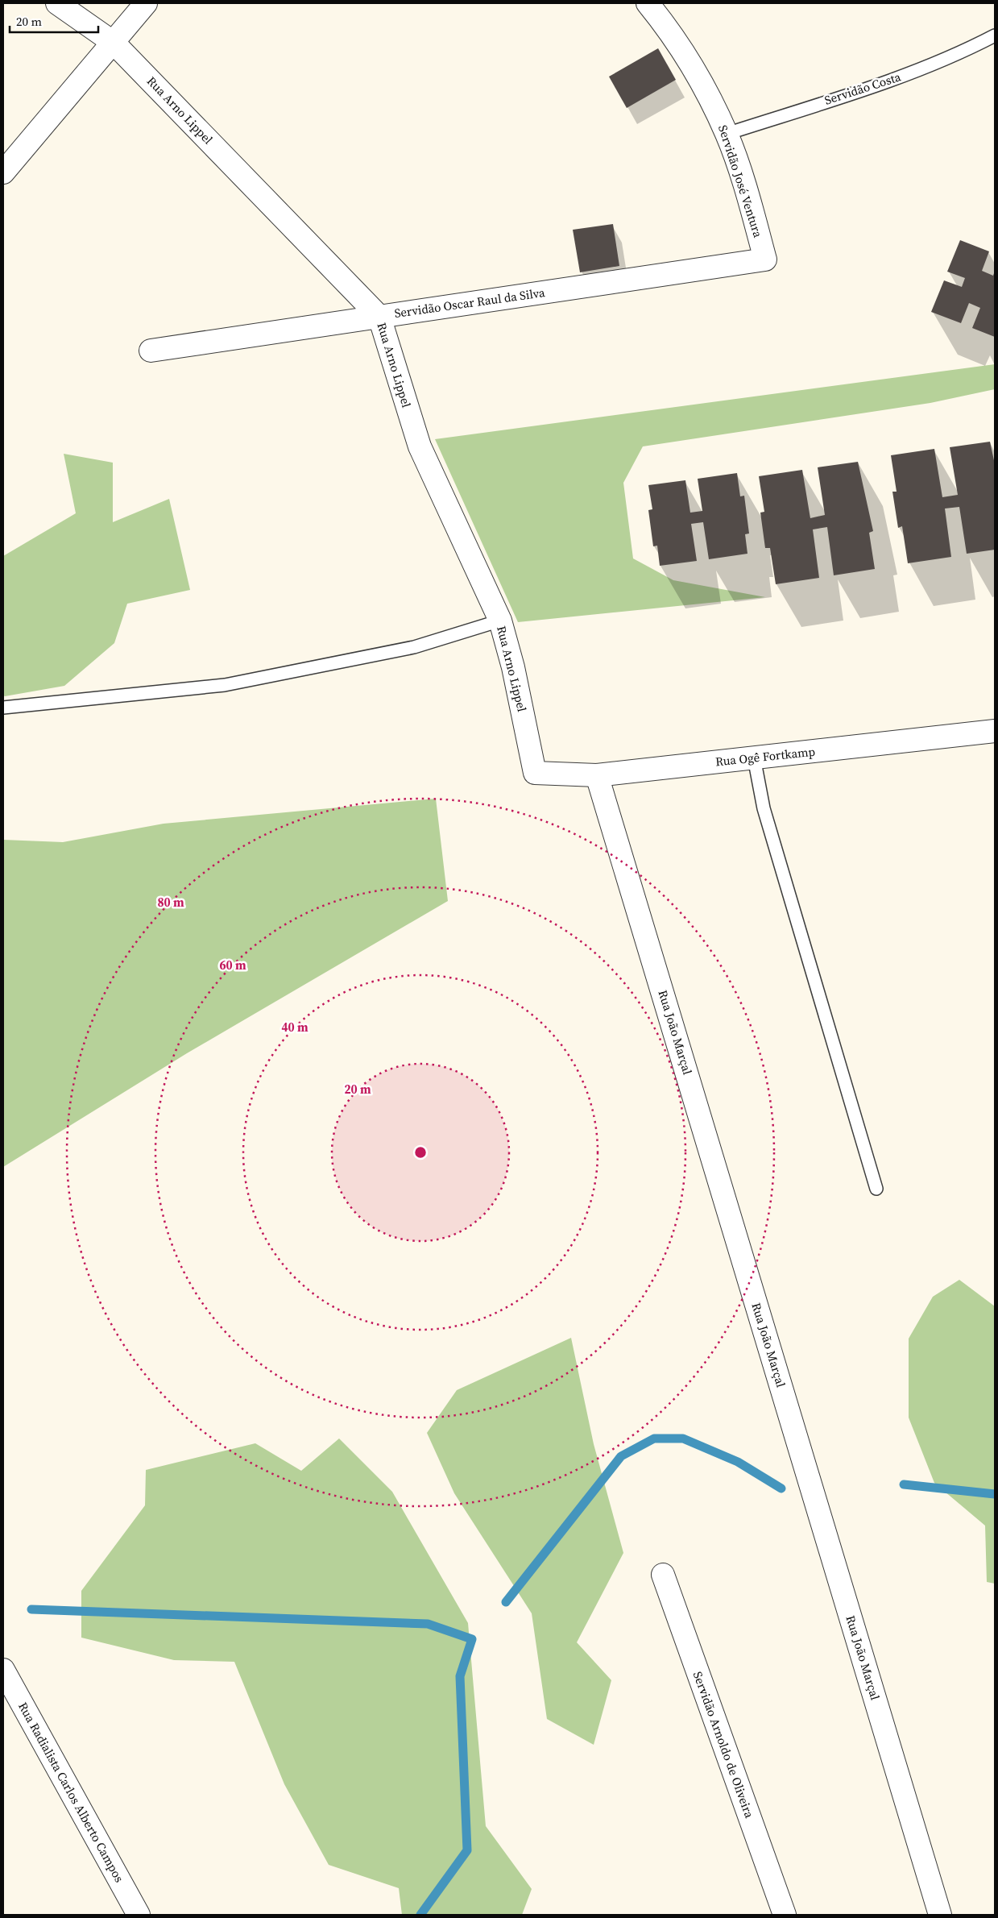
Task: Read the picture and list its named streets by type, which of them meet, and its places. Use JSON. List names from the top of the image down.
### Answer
{
  "streets": {
    "street": [
      "Rua Arno Lippel",
      "Servidão José Ventura",
      "Servidão Oscar Raul da Silva",
      "Rua Ogê Fortkamp",
      "Rua João Marçal",
      "Servidão Arnoldo de Oliveira",
      "Rua Radialista Carlos Alberto Campos"
    ],
    "lane": ["Servidão Costa"]
  },
  "crossings": [
    ["Servidão Costa", "Servidão José Ventura"],
    ["Rua Arno Lippel", "Servidão Oscar Raul da Silva"],
    ["Rua Arno Lippel", "Rua Ogê Fortkamp"],
    ["Servidão José Ventura", "Servidão Oscar Raul da Silva"],
    ["Rua Ogê Fortkamp", "Rua João Marçal"]
  ],
  "scale_bar": "20 m",
  "rings": [
    "80 m",
    "60 m",
    "40 m",
    "20 m"
  ]
}
